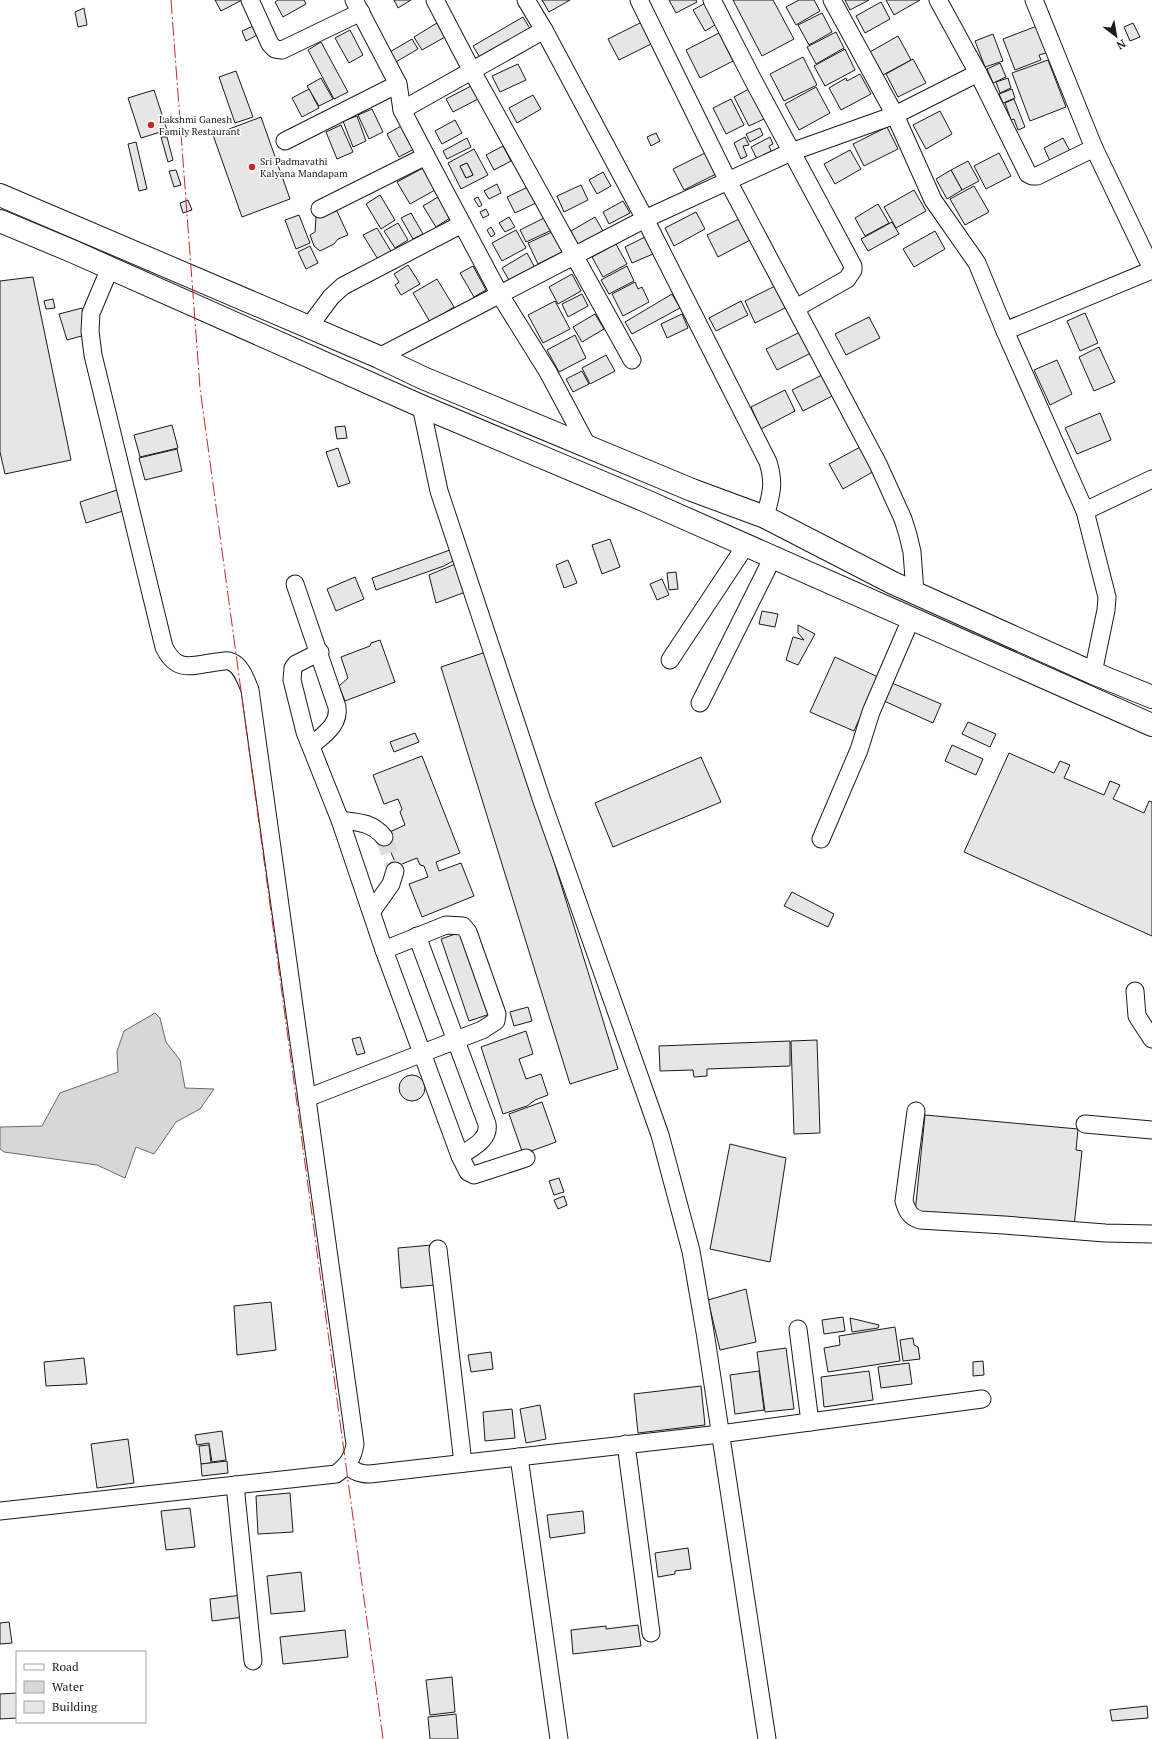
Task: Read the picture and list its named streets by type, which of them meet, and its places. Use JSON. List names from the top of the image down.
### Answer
{
  "places": ["Lakshmi Ganesh Family Restaurant", "Sri Padmavathi Kalyana Mandapam"],
  "legend": ["Road", "Water", "Building"],
  "north": "bottom right"
}
